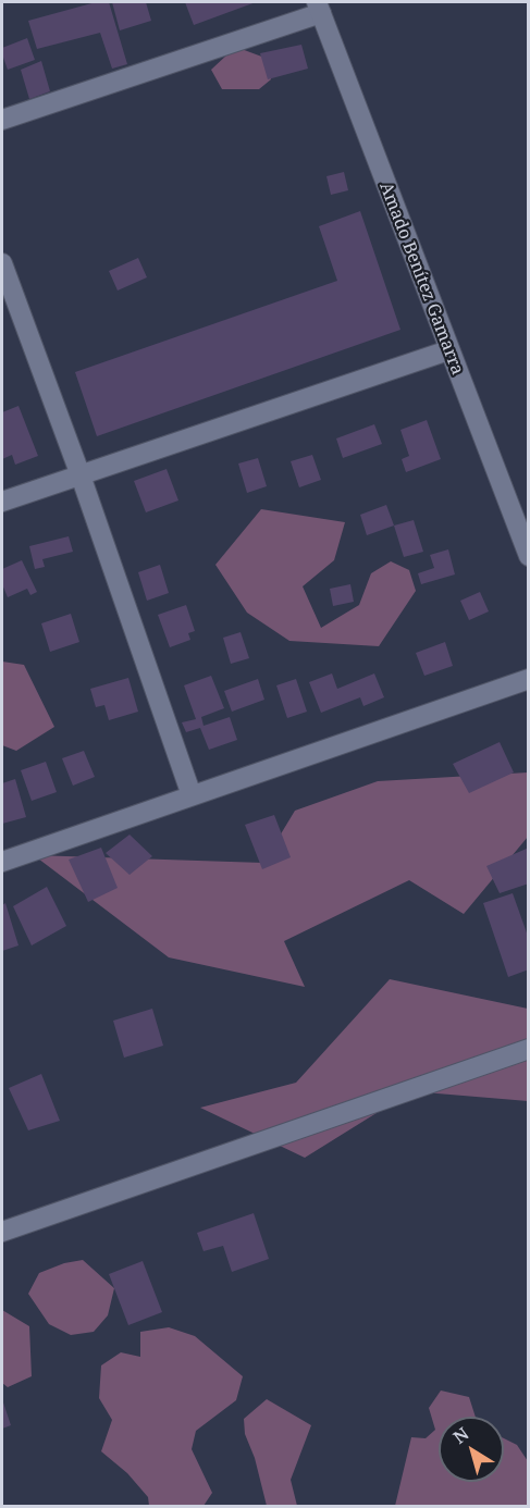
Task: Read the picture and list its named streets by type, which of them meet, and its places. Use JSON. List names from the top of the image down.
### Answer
{
  "streets": {
    "street": ["Amado Benítez Gamarra"]
  },
  "north": "top left"
}
